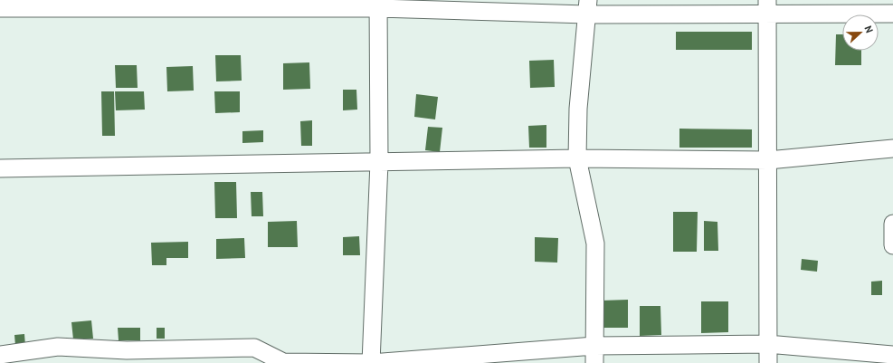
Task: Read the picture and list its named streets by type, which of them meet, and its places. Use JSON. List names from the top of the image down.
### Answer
{
  "north": "right"
}
